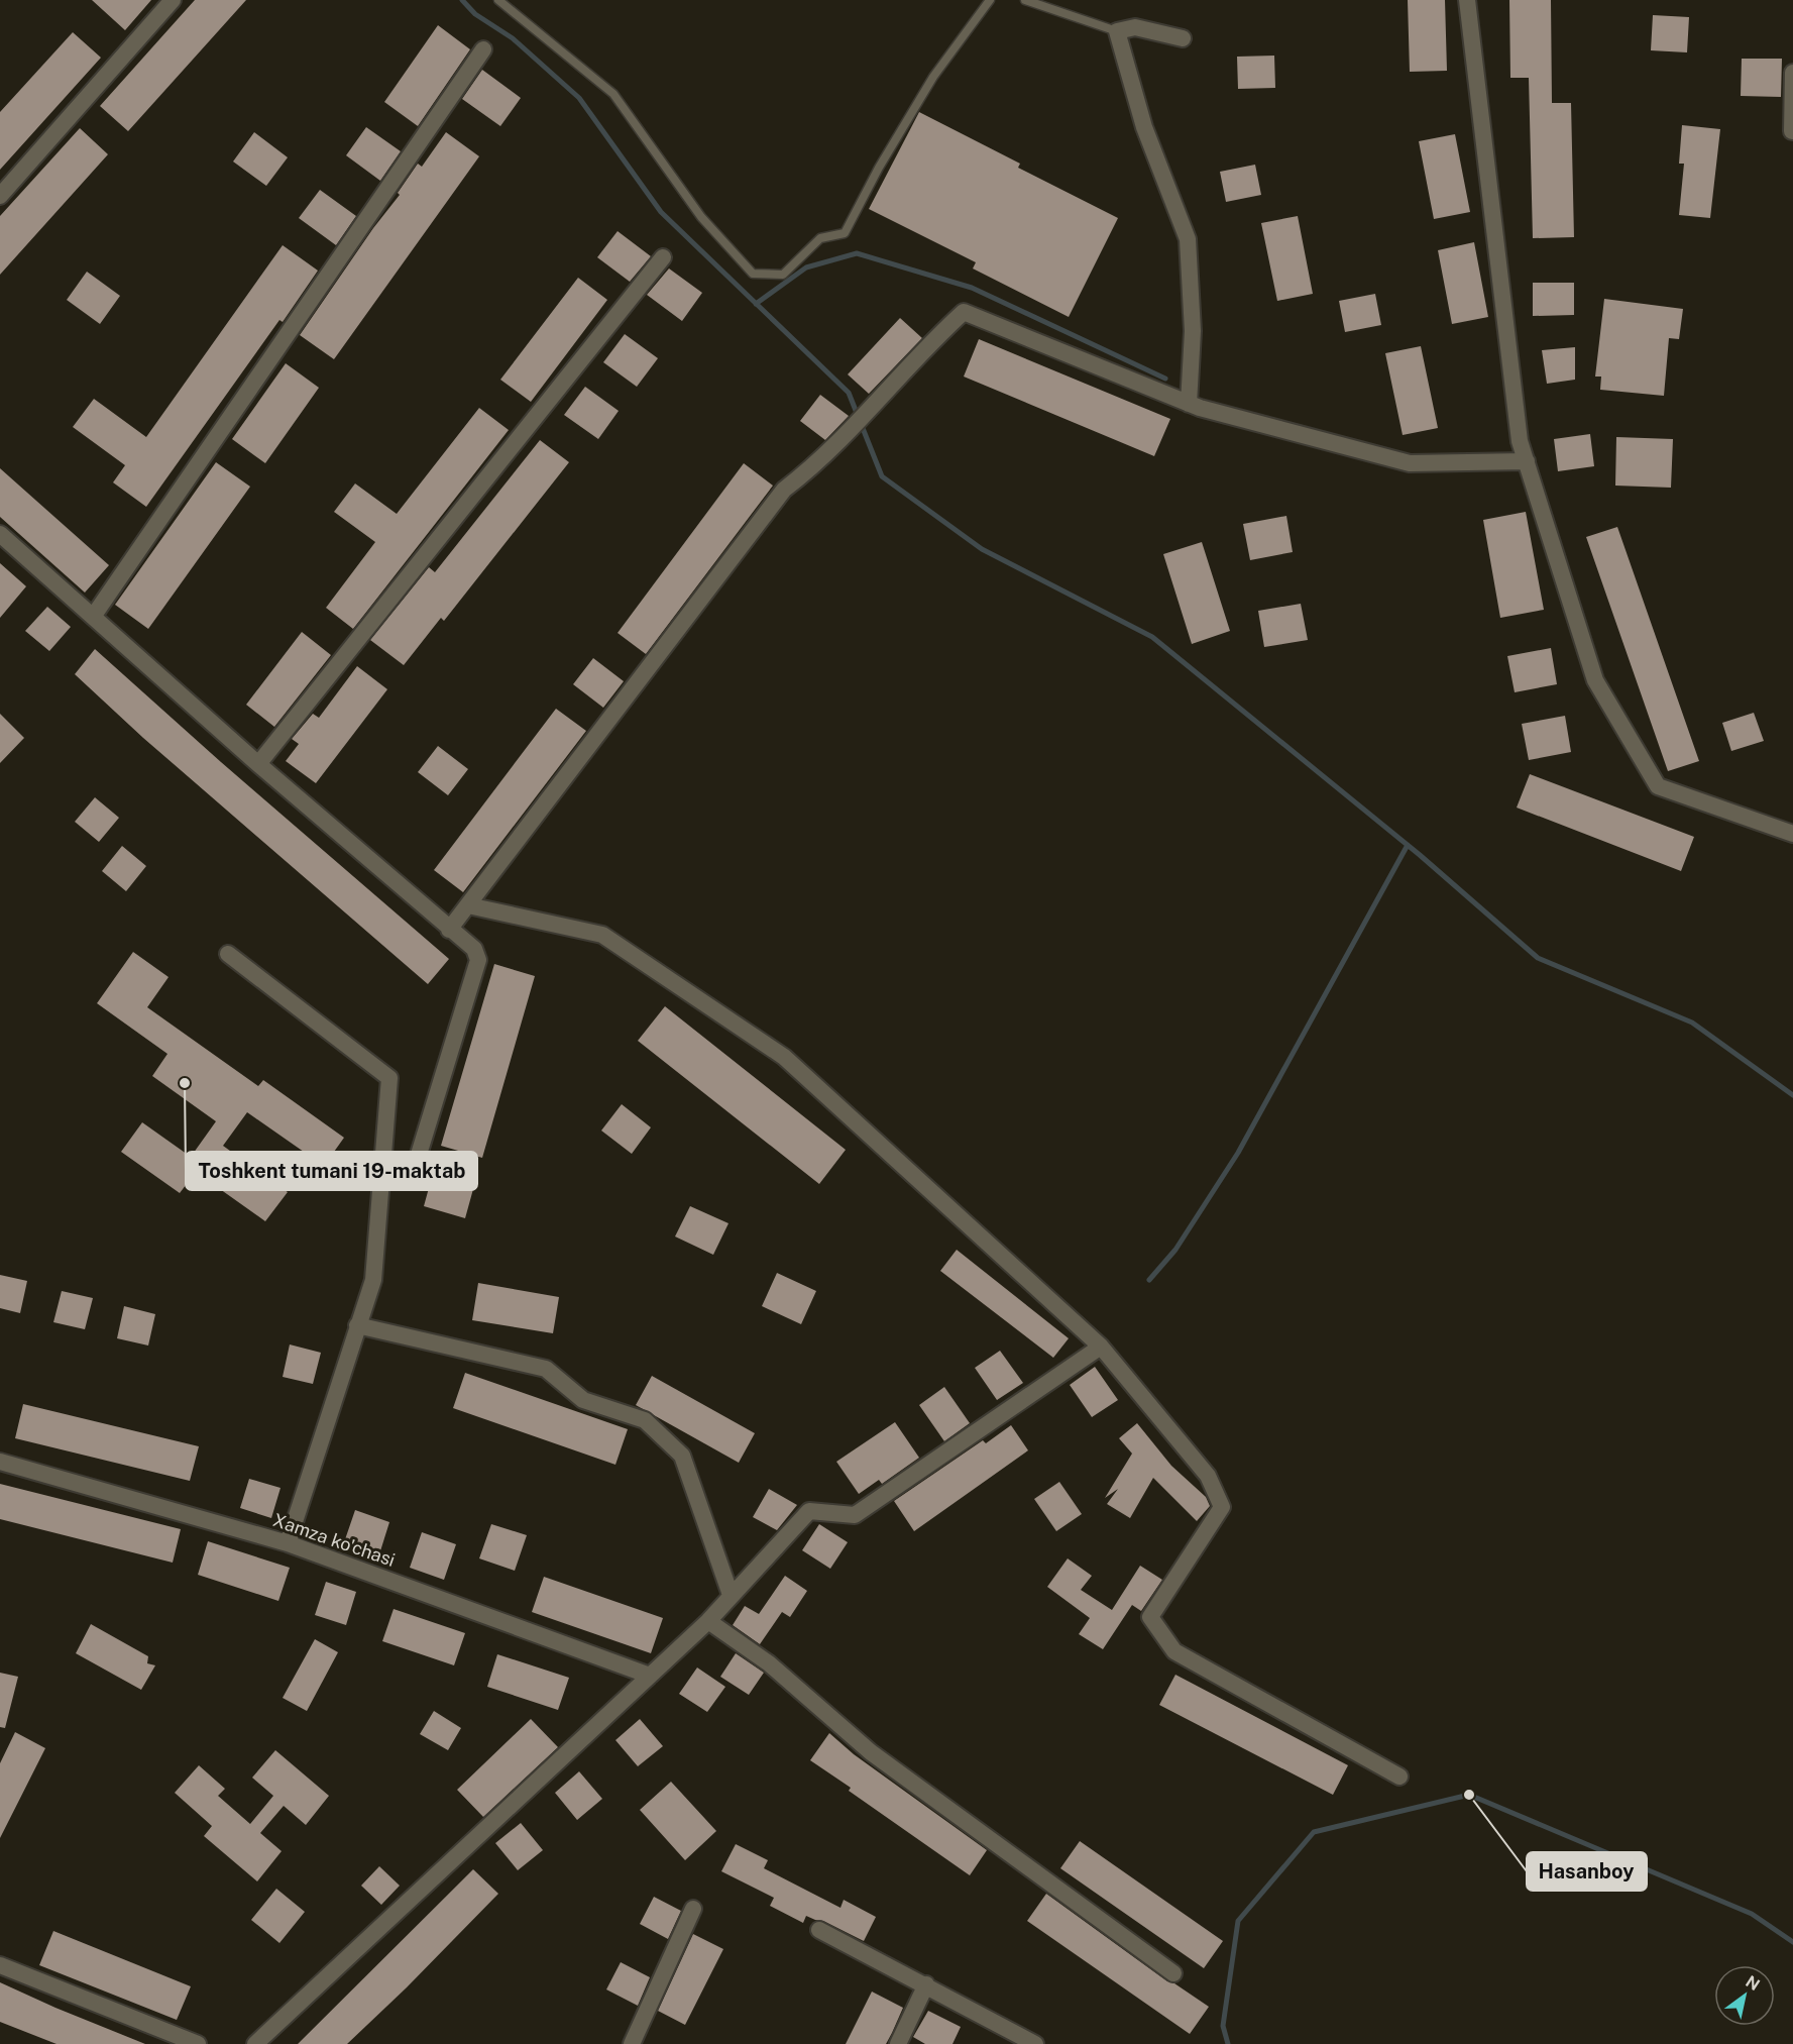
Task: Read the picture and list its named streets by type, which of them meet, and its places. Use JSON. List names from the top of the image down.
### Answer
{
  "streets": {
    "street": ["Xamza ko'chasi"]
  },
  "places": ["Toshkent tumani 19-maktab", "Hasanboy"],
  "north": "top right"
}
